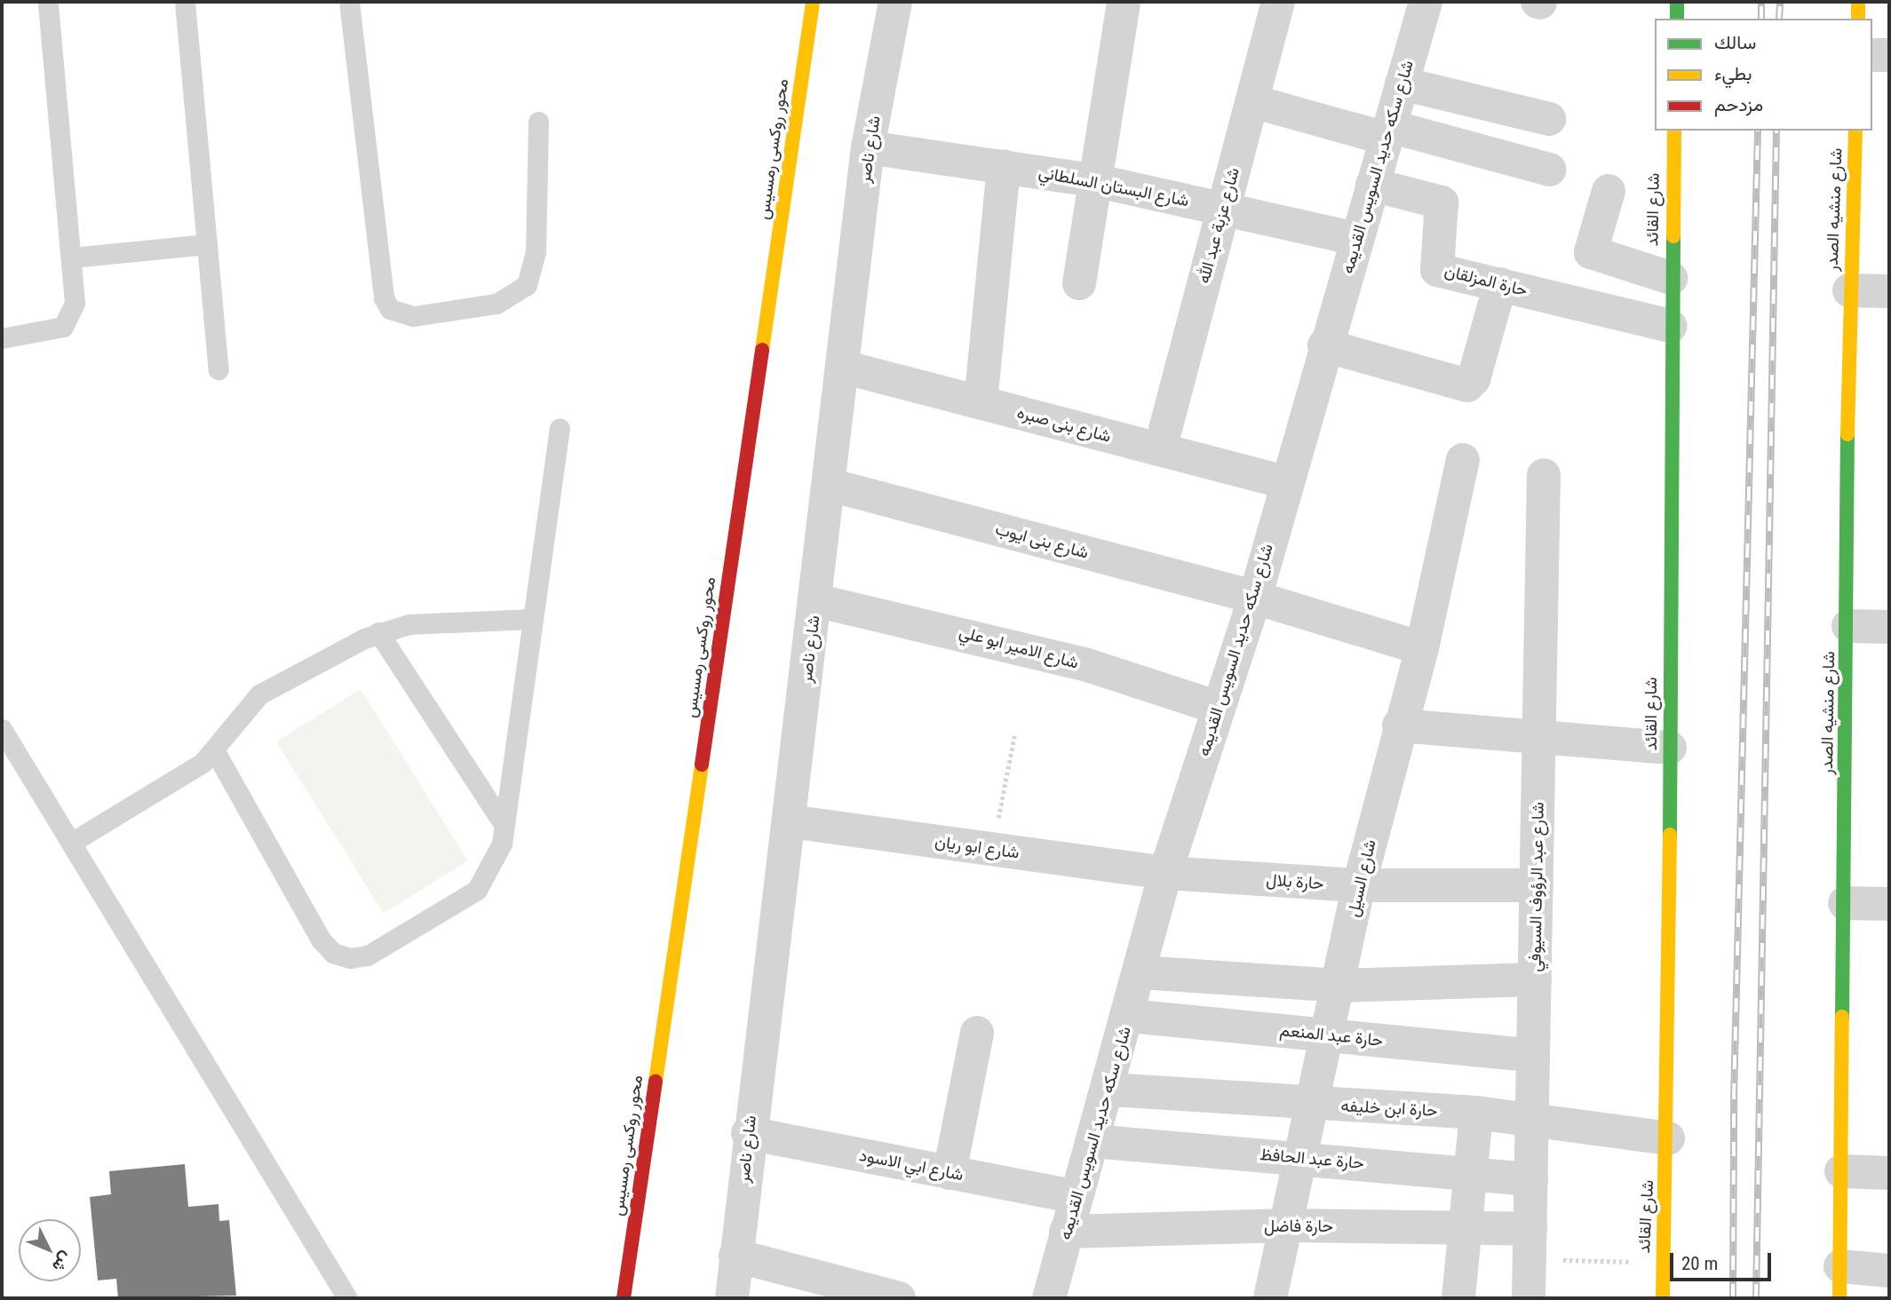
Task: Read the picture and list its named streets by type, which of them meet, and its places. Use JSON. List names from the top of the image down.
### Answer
{
  "streets": {
    "main road": ["محور روكسى رمسيس", "شارع القائد", "شارع منشيه الصدر"],
    "street": [
      "شارع ناصر",
      "شارع سكه حديد السويس القديمه",
      "شارع البستان السلطاني",
      "شارع عزبة عبد الله",
      "حارة المزلقان",
      "شارع بنى صبره",
      "شارع بنى ايوب",
      "شارع الامير ابو علي",
      "شارع ابو ريان",
      "شارع السيل",
      "حارة بلال",
      "شارع عبد الرؤوف السيوفي",
      "حارة عبد المنعم",
      "حارة ابن خليفه",
      "حارة عبد الحافظ",
      "شارع ابي الاسود",
      "حارة فاضل"
    ]
  },
  "crossings": [
    ["شارع ناصر", "شارع البستان السلطاني"],
    ["شارع ناصر", "شارع بنى صبره"],
    ["شارع ناصر", "شارع بنى ايوب"],
    ["شارع ناصر", "شارع الامير ابو علي"],
    ["شارع ناصر", "شارع ابو ريان"],
    ["شارع ناصر", "شارع ابي الاسود"],
    ["شارع سكه حديد السويس القديمه", "شارع البستان السلطاني"],
    ["شارع سكه حديد السويس القديمه", "حارة المزلقان"],
    ["شارع سكه حديد السويس القديمه", "شارع بنى صبره"],
    ["شارع سكه حديد السويس القديمه", "شارع بنى ايوب"],
    ["شارع سكه حديد السويس القديمه", "شارع الامير ابو علي"],
    ["شارع سكه حديد السويس القديمه", "شارع ابو ريان"],
    ["شارع سكه حديد السويس القديمه", "حارة بلال"],
    ["شارع سكه حديد السويس القديمه", "حارة عبد المنعم"],
    ["شارع سكه حديد السويس القديمه", "حارة ابن خليفه"],
    ["شارع سكه حديد السويس القديمه", "حارة عبد الحافظ"],
    ["شارع سكه حديد السويس القديمه", "شارع ابي الاسود"],
    ["شارع سكه حديد السويس القديمه", "حارة فاضل"],
    ["شارع البستان السلطاني", "شارع عزبة عبد الله"],
    ["شارع القائد", "حارة المزلقان"],
    ["شارع القائد", "حارة ابن خليفه"],
    ["شارع عزبة عبد الله", "شارع بنى صبره"],
    ["شارع بنى ايوب", "شارع السيل"],
    ["شارع ابو ريان", "حارة بلال"],
    ["شارع السيل", "حارة بلال"],
    ["شارع السيل", "حارة عبد المنعم"],
    ["شارع السيل", "حارة ابن خليفه"],
    ["شارع السيل", "حارة عبد الحافظ"],
    ["شارع السيل", "حارة فاضل"],
    ["حارة بلال", "شارع عبد الرؤوف السيوفي"],
    ["شارع عبد الرؤوف السيوفي", "حارة عبد المنعم"],
    ["شارع عبد الرؤوف السيوفي", "حارة ابن خليفه"],
    ["شارع عبد الرؤوف السيوفي", "حارة عبد الحافظ"],
    ["شارع عبد الرؤوف السيوفي", "حارة فاضل"]
  ],
  "legend": ["سالك", "بطيء", "مزدحم"],
  "scale_bar": "20 m",
  "north": "bottom right"
}
